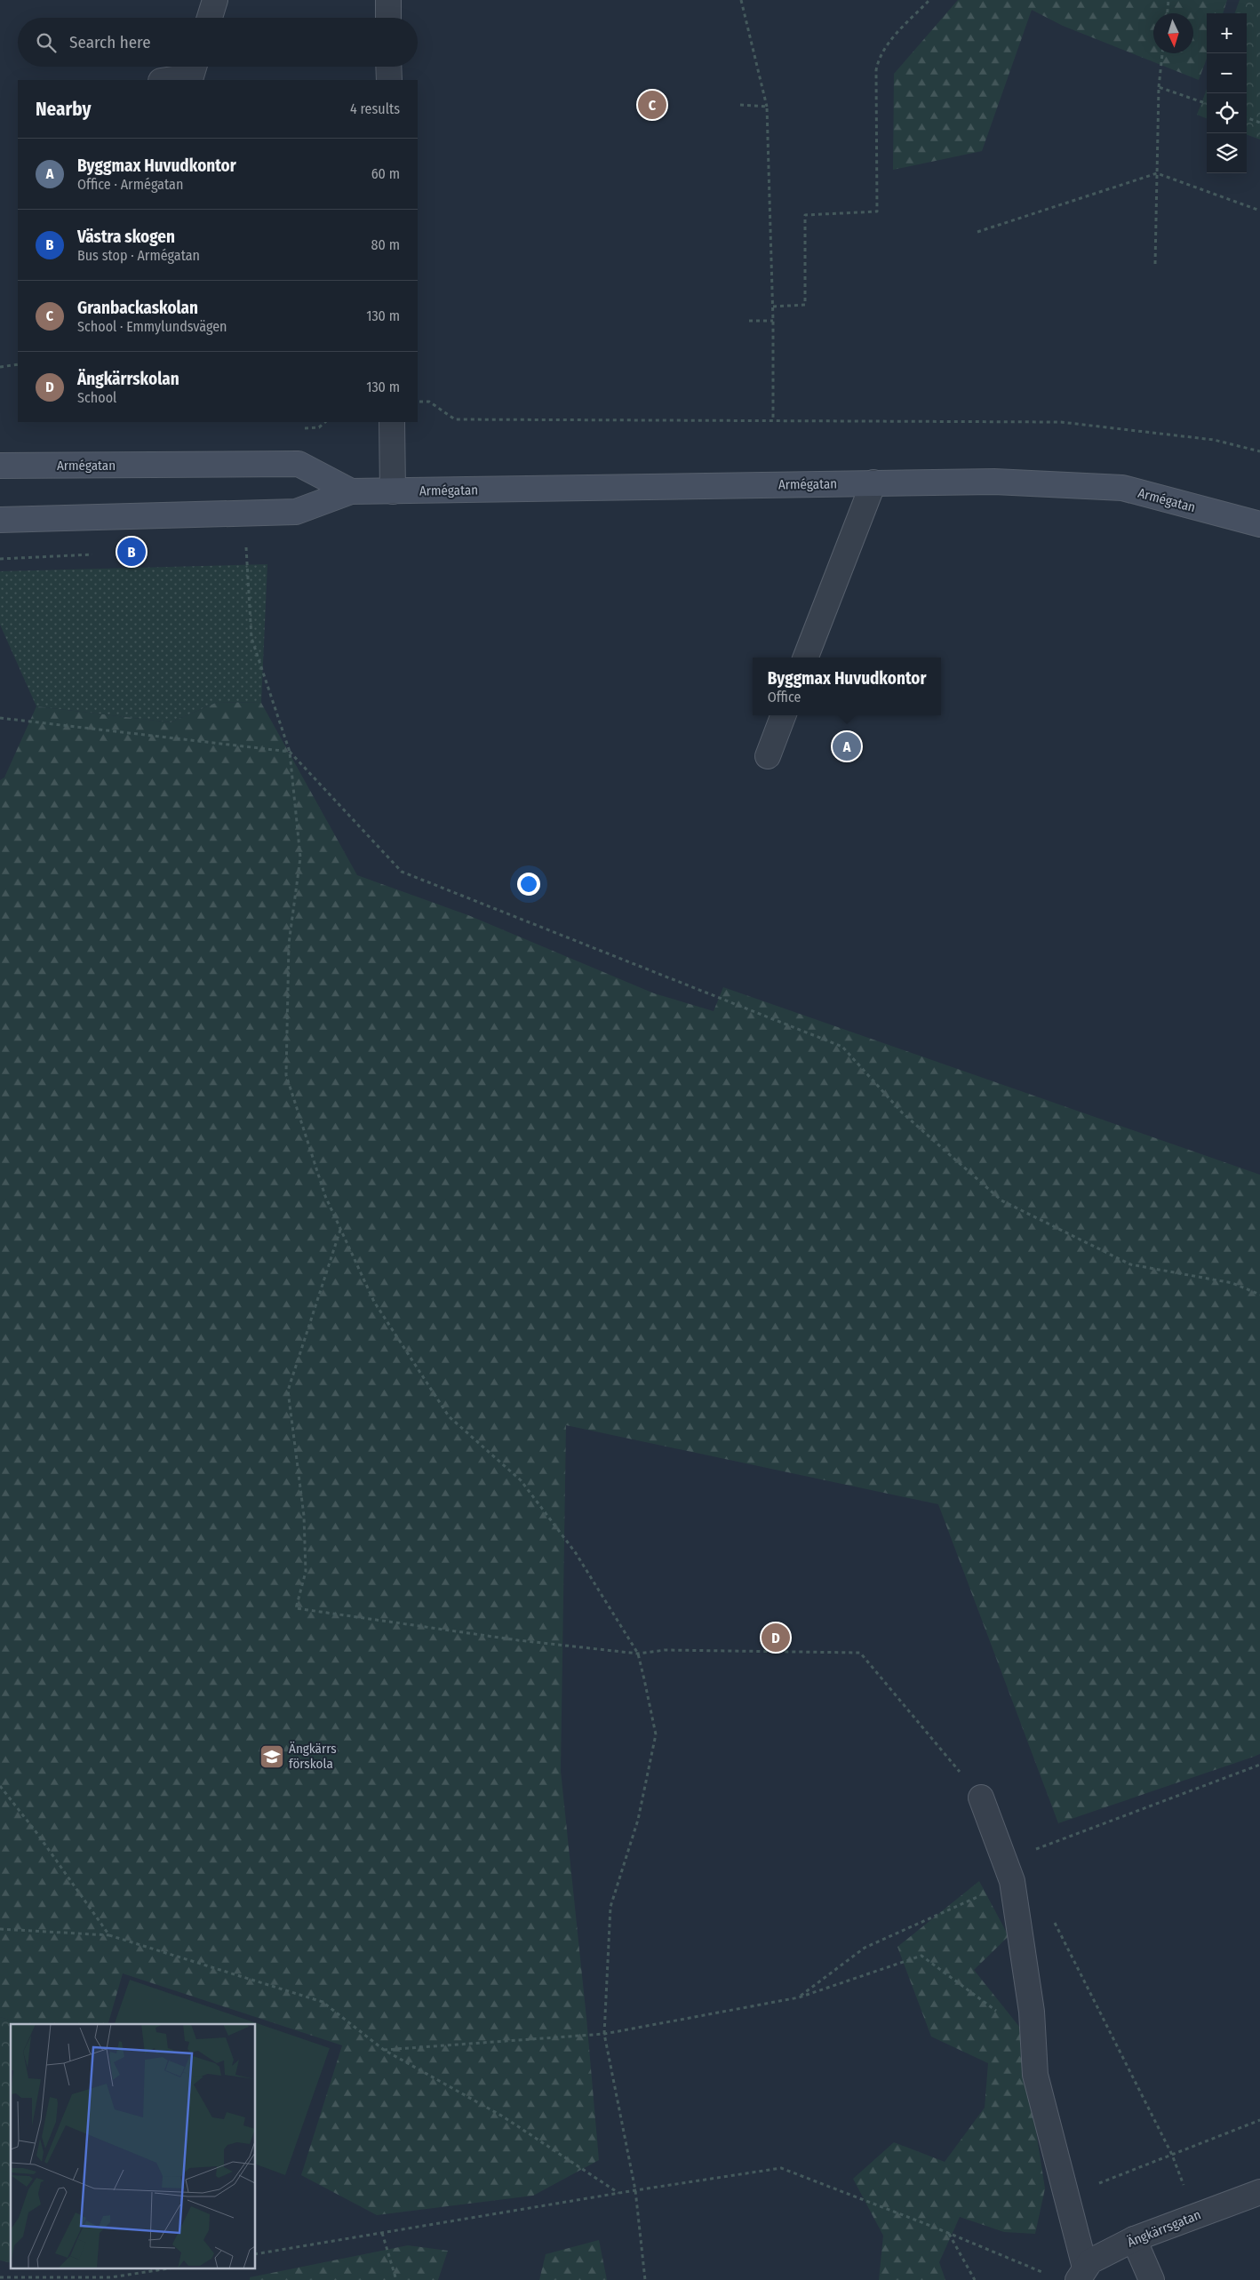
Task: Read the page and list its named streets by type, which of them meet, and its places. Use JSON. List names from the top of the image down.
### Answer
{
  "streets": {
    "street": ["Armégatan", "Ängkärrsgatan"]
  },
  "places": {
    "school or university": ["Ängkärrs förskola"]
  },
  "north": "bottom",
  "page": {
    "map_buttons": ["+", "−"],
    "search": "Search here",
    "heading": ["Nearby", "4 results"],
    "pins": [
      "C",
      "B",
      "A",
      "D"
    ],
    "list": [
      {
        "mark": "A",
        "name": "Byggmax Huvudkontor",
        "note": "Office · Armégatan",
        "value": "60 m"
      },
      {
        "mark": "B",
        "name": "Västra skogen",
        "note": "Bus stop · Armégatan",
        "value": "80 m"
      },
      {
        "mark": "C",
        "name": "Granbackaskolan",
        "note": "School · Emmylundsvägen",
        "value": "130 m"
      },
      {
        "mark": "D",
        "name": "Ängkärrskolan",
        "note": "School",
        "value": "130 m"
      }
    ],
    "popup": ["Byggmax Huvudkontor", "Office"]
  }
}
